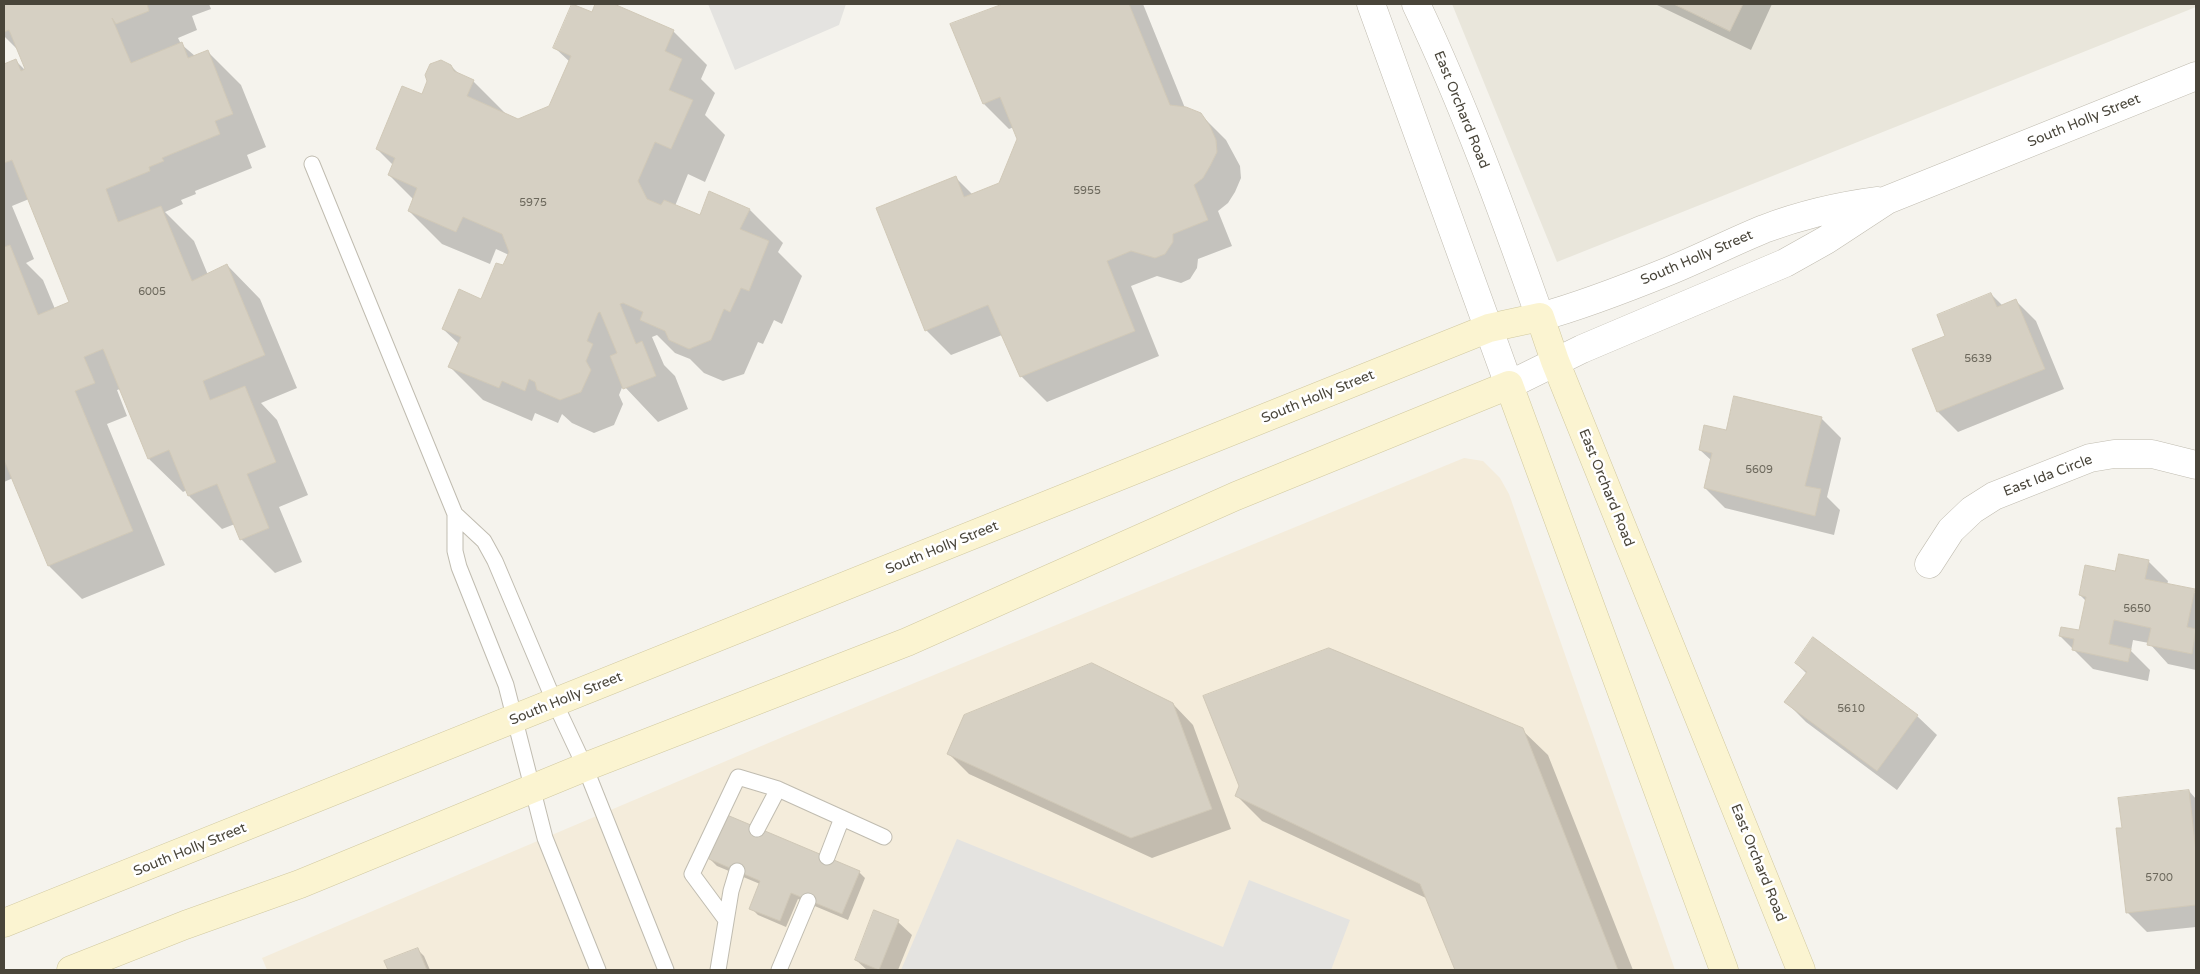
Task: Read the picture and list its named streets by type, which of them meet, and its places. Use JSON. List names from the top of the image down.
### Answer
{
  "streets": {
    "main road": ["East Orchard Road", "South Holly Street"],
    "street": ["East Ida Circle"]
  },
  "crossings": [
    ["East Orchard Road", "South Holly Street"]
  ],
  "house_numbers": [
    "5955",
    "5975",
    "6005",
    "5639",
    "5609",
    "5650",
    "5610",
    "5700"
  ]
}
